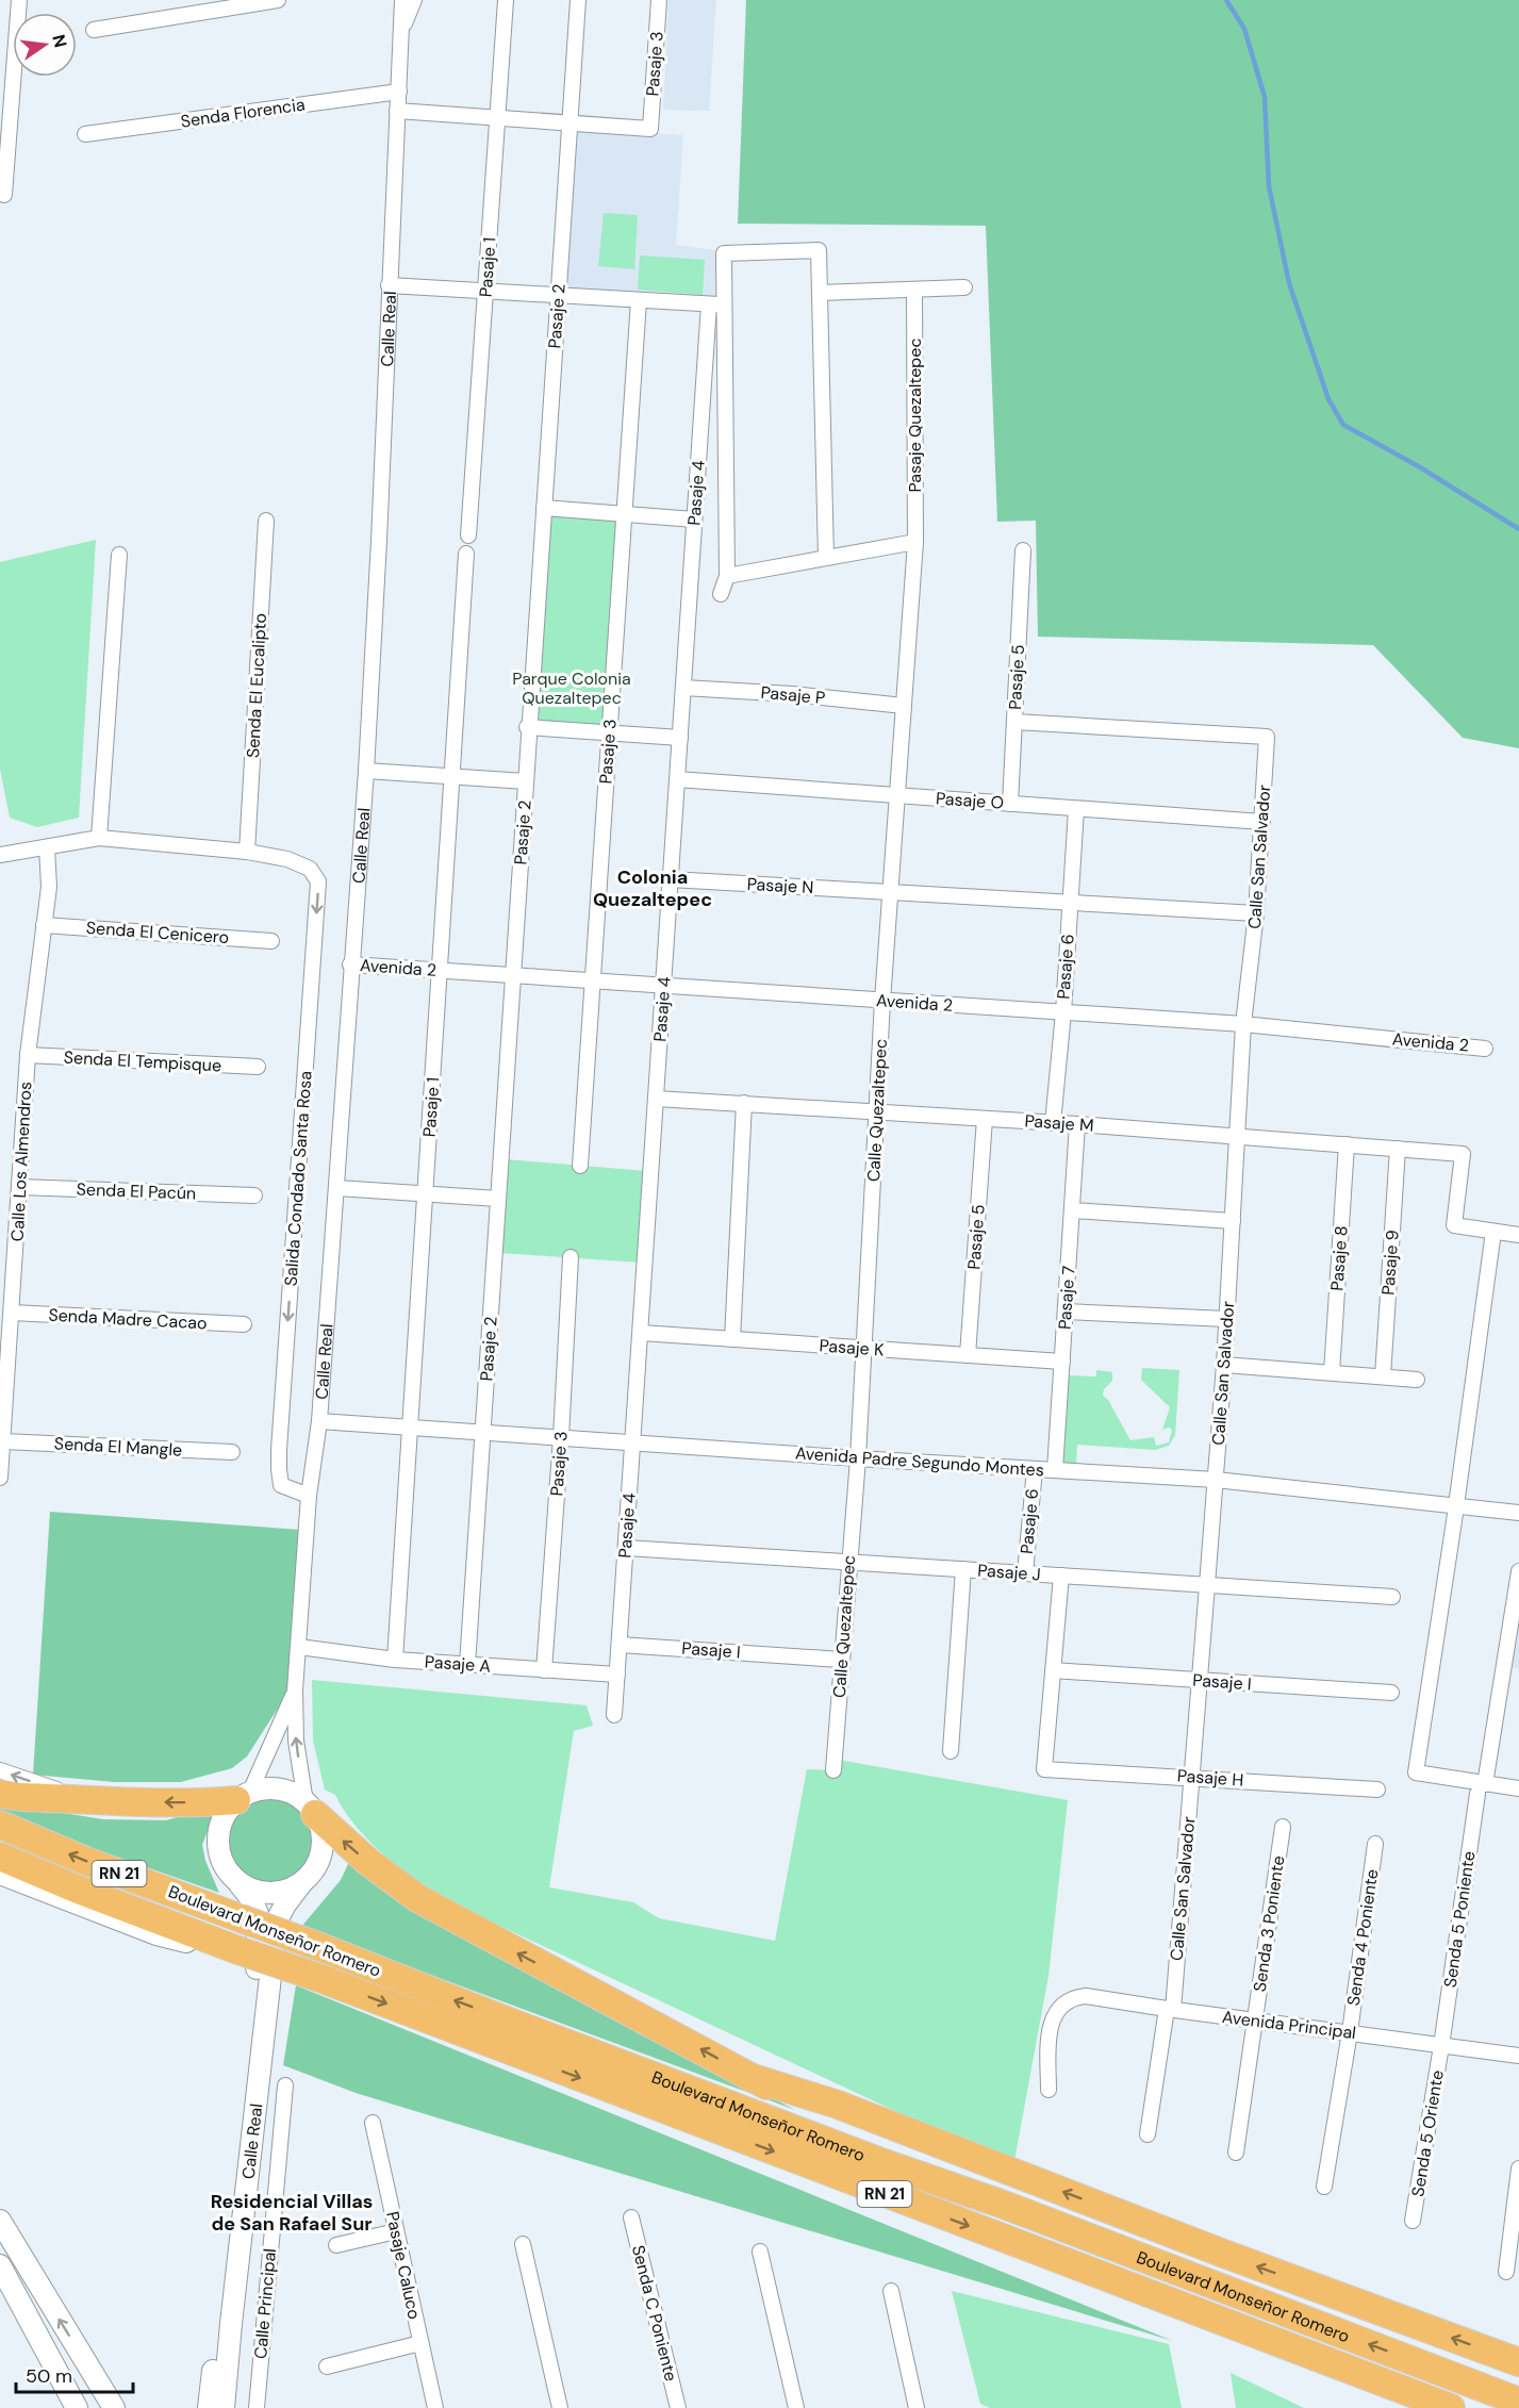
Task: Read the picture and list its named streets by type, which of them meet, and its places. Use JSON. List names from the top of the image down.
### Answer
{
  "streets": {
    "highway": ["RN 21", "Boulevard Monseñor Romero"],
    "main road": ["Calle Real"],
    "street": [
      "Pasaje 3",
      "Senda Florencia",
      "Pasaje 1",
      "Pasaje 2",
      "Pasaje Quezaltepec",
      "Pasaje 4",
      "Pasaje 5",
      "Senda El Eucalipto",
      "Pasaje P",
      "Pasaje O",
      "Calle San Salvador",
      "Pasaje N",
      "Senda El Cenicero",
      "Pasaje 6",
      "Avenida 2",
      "Senda El Tempisque",
      "Calle Quezaltepec",
      "Pasaje M",
      "Calle Los Almendros",
      "Salida Condado Santa Rosa",
      "Senda El Pacún",
      "Pasaje 8",
      "Pasaje 9",
      "Pasaje 7",
      "Senda Madre Cacao",
      "Pasaje K",
      "Senda El Mangle",
      "Avenida Padre Segundo Montes",
      "Pasaje J",
      "Pasaje I",
      "Pasaje A",
      "Pasaje H",
      "Senda 5 Poniente",
      "Senda 3 Poniente",
      "Senda 4 Poniente",
      "Avenida Principal",
      "Senda 5 Oriente",
      "Pasaje Caluco",
      "Calle Principal",
      "Senda C Poniente"
    ]
  },
  "crossings": [
    ["Pasaje 3", "Pasaje 2"],
    ["Pasaje 3", "Avenida 2"],
    ["Pasaje 3", "Avenida Padre Segundo Montes"],
    ["Pasaje 3", "Pasaje A"],
    ["Senda Florencia", "Calle Real"],
    ["Pasaje 1", "Avenida 2"],
    ["Pasaje 1", "Avenida Padre Segundo Montes"],
    ["Pasaje 1", "Pasaje A"],
    ["Pasaje 2", "Avenida 2"],
    ["Pasaje 2", "Avenida Padre Segundo Montes"],
    ["Pasaje 2", "Pasaje A"],
    ["Calle Real", "Avenida 2"],
    ["Calle Real", "Salida Condado Santa Rosa"],
    ["Calle Real", "Avenida Padre Segundo Montes"],
    ["Calle Real", "Pasaje A"],
    ["Pasaje Quezaltepec", "Calle Quezaltepec"],
    ["Pasaje 4", "Pasaje P"],
    ["Pasaje 4", "Pasaje O"],
    ["Pasaje 4", "Pasaje N"],
    ["Pasaje 4", "Avenida 2"],
    ["Pasaje 4", "Pasaje M"],
    ["Pasaje 4", "Pasaje K"],
    ["Pasaje 4", "Avenida Padre Segundo Montes"],
    ["Pasaje 4", "Pasaje J"],
    ["Pasaje 4", "Pasaje I"],
    ["Pasaje 4", "Pasaje A"],
    ["Pasaje 5", "Pasaje O"],
    ["Pasaje 5", "Calle San Salvador"],
    ["Pasaje 5", "Pasaje M"],
    ["Pasaje 5", "Pasaje K"],
    ["Senda El Eucalipto", "Salida Condado Santa Rosa"],
    ["Pasaje P", "Calle Quezaltepec"],
    ["Pasaje O", "Calle San Salvador"],
    ["Pasaje O", "Pasaje 6"],
    ["Pasaje O", "Calle Quezaltepec"],
    ["Calle San Salvador", "Pasaje N"],
    ["Calle San Salvador", "Avenida 2"],
    ["Calle San Salvador", "Pasaje M"],
    ["Calle San Salvador", "Avenida Padre Segundo Montes"],
    ["Calle San Salvador", "Pasaje J"],
    ["Calle San Salvador", "Pasaje I"],
    ["Calle San Salvador", "Pasaje H"],
    ["Calle San Salvador", "Avenida Principal"],
    ["Pasaje N", "Pasaje 6"],
    ["Pasaje N", "Calle Quezaltepec"],
    ["Senda El Cenicero", "Calle Los Almendros"],
    ["Pasaje 6", "Avenida 2"],
    ["Pasaje 6", "Pasaje M"],
    ["Pasaje 6", "Avenida Padre Segundo Montes"],
    ["Pasaje 6", "Pasaje J"],
    ["Avenida 2", "Calle Quezaltepec"],
    ["Senda El Tempisque", "Calle Los Almendros"],
    ["Calle Quezaltepec", "Pasaje M"],
    ["Calle Quezaltepec", "Pasaje K"],
    ["Calle Quezaltepec", "Avenida Padre Segundo Montes"],
    ["Calle Quezaltepec", "Pasaje J"],
    ["Calle Quezaltepec", "Pasaje I"],
    ["Pasaje M", "Pasaje 8"],
    ["Pasaje M", "Pasaje 9"],
    ["Pasaje M", "Pasaje 7"],
    ["Calle Los Almendros", "Senda El Pacún"],
    ["Calle Los Almendros", "Senda Madre Cacao"],
    ["Calle Los Almendros", "Senda El Mangle"],
    ["Pasaje 7", "Pasaje K"],
    ["Pasaje 7", "Avenida Padre Segundo Montes"],
    ["Pasaje I", "Pasaje H"],
    ["Senda 5 Poniente", "Avenida Principal"],
    ["Senda 5 Poniente", "Senda 5 Oriente"],
    ["Senda 3 Poniente", "Avenida Principal"],
    ["Senda 4 Poniente", "Avenida Principal"],
    ["Avenida Principal", "Senda 5 Oriente"]
  ],
  "one_way": ["Salida Condado Santa Rosa"],
  "districts": ["Colonia Quezaltepec", "Residencial Villas de San Rafael Sur"],
  "parks": ["Parque Colonia Quezaltepec"],
  "scale_bar": "50 m",
  "north": "right"
}
